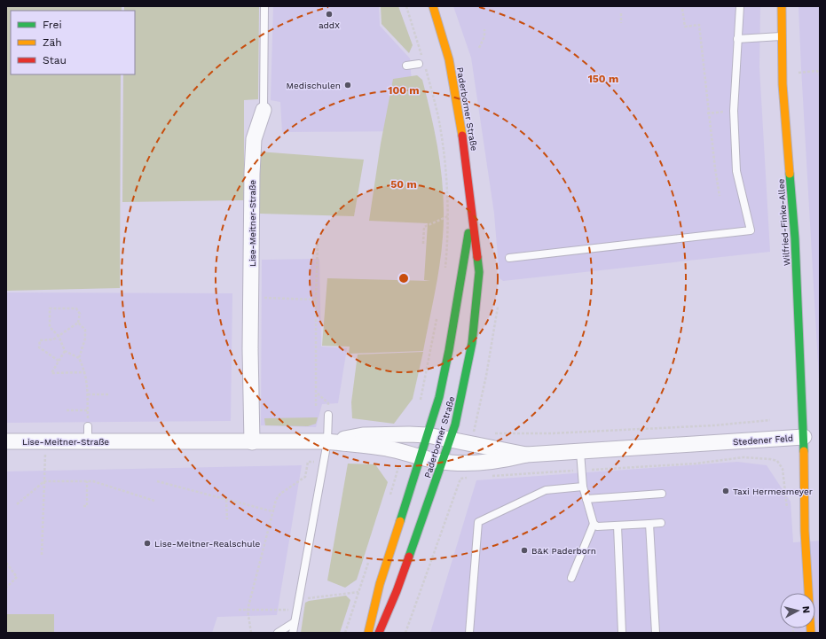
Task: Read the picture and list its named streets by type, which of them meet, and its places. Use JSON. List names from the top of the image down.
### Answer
{
  "streets": {
    "street": [
      "Paderborner Straße",
      "Wilfried-Finke-Allee",
      "Lise-Meitner-Straße",
      "Stedener Feld"
    ]
  },
  "crossings": [
    ["Paderborner Straße", "Lise-Meitner-Straße"],
    ["Paderborner Straße", "Stedener Feld"],
    ["Wilfried-Finke-Allee", "Stedener Feld"],
    ["Lise-Meitner-Straße", "Stedener Feld"]
  ],
  "places": [
    "addX",
    "Medischulen",
    "Taxi Hermesmeyer",
    "Lise-Meitner-Realschule",
    "B&K Paderborn"
  ],
  "legend": ["Frei", "Zäh", "Stau"],
  "north": "right",
  "rings": ["150 m", "100 m", "50 m"]
}
